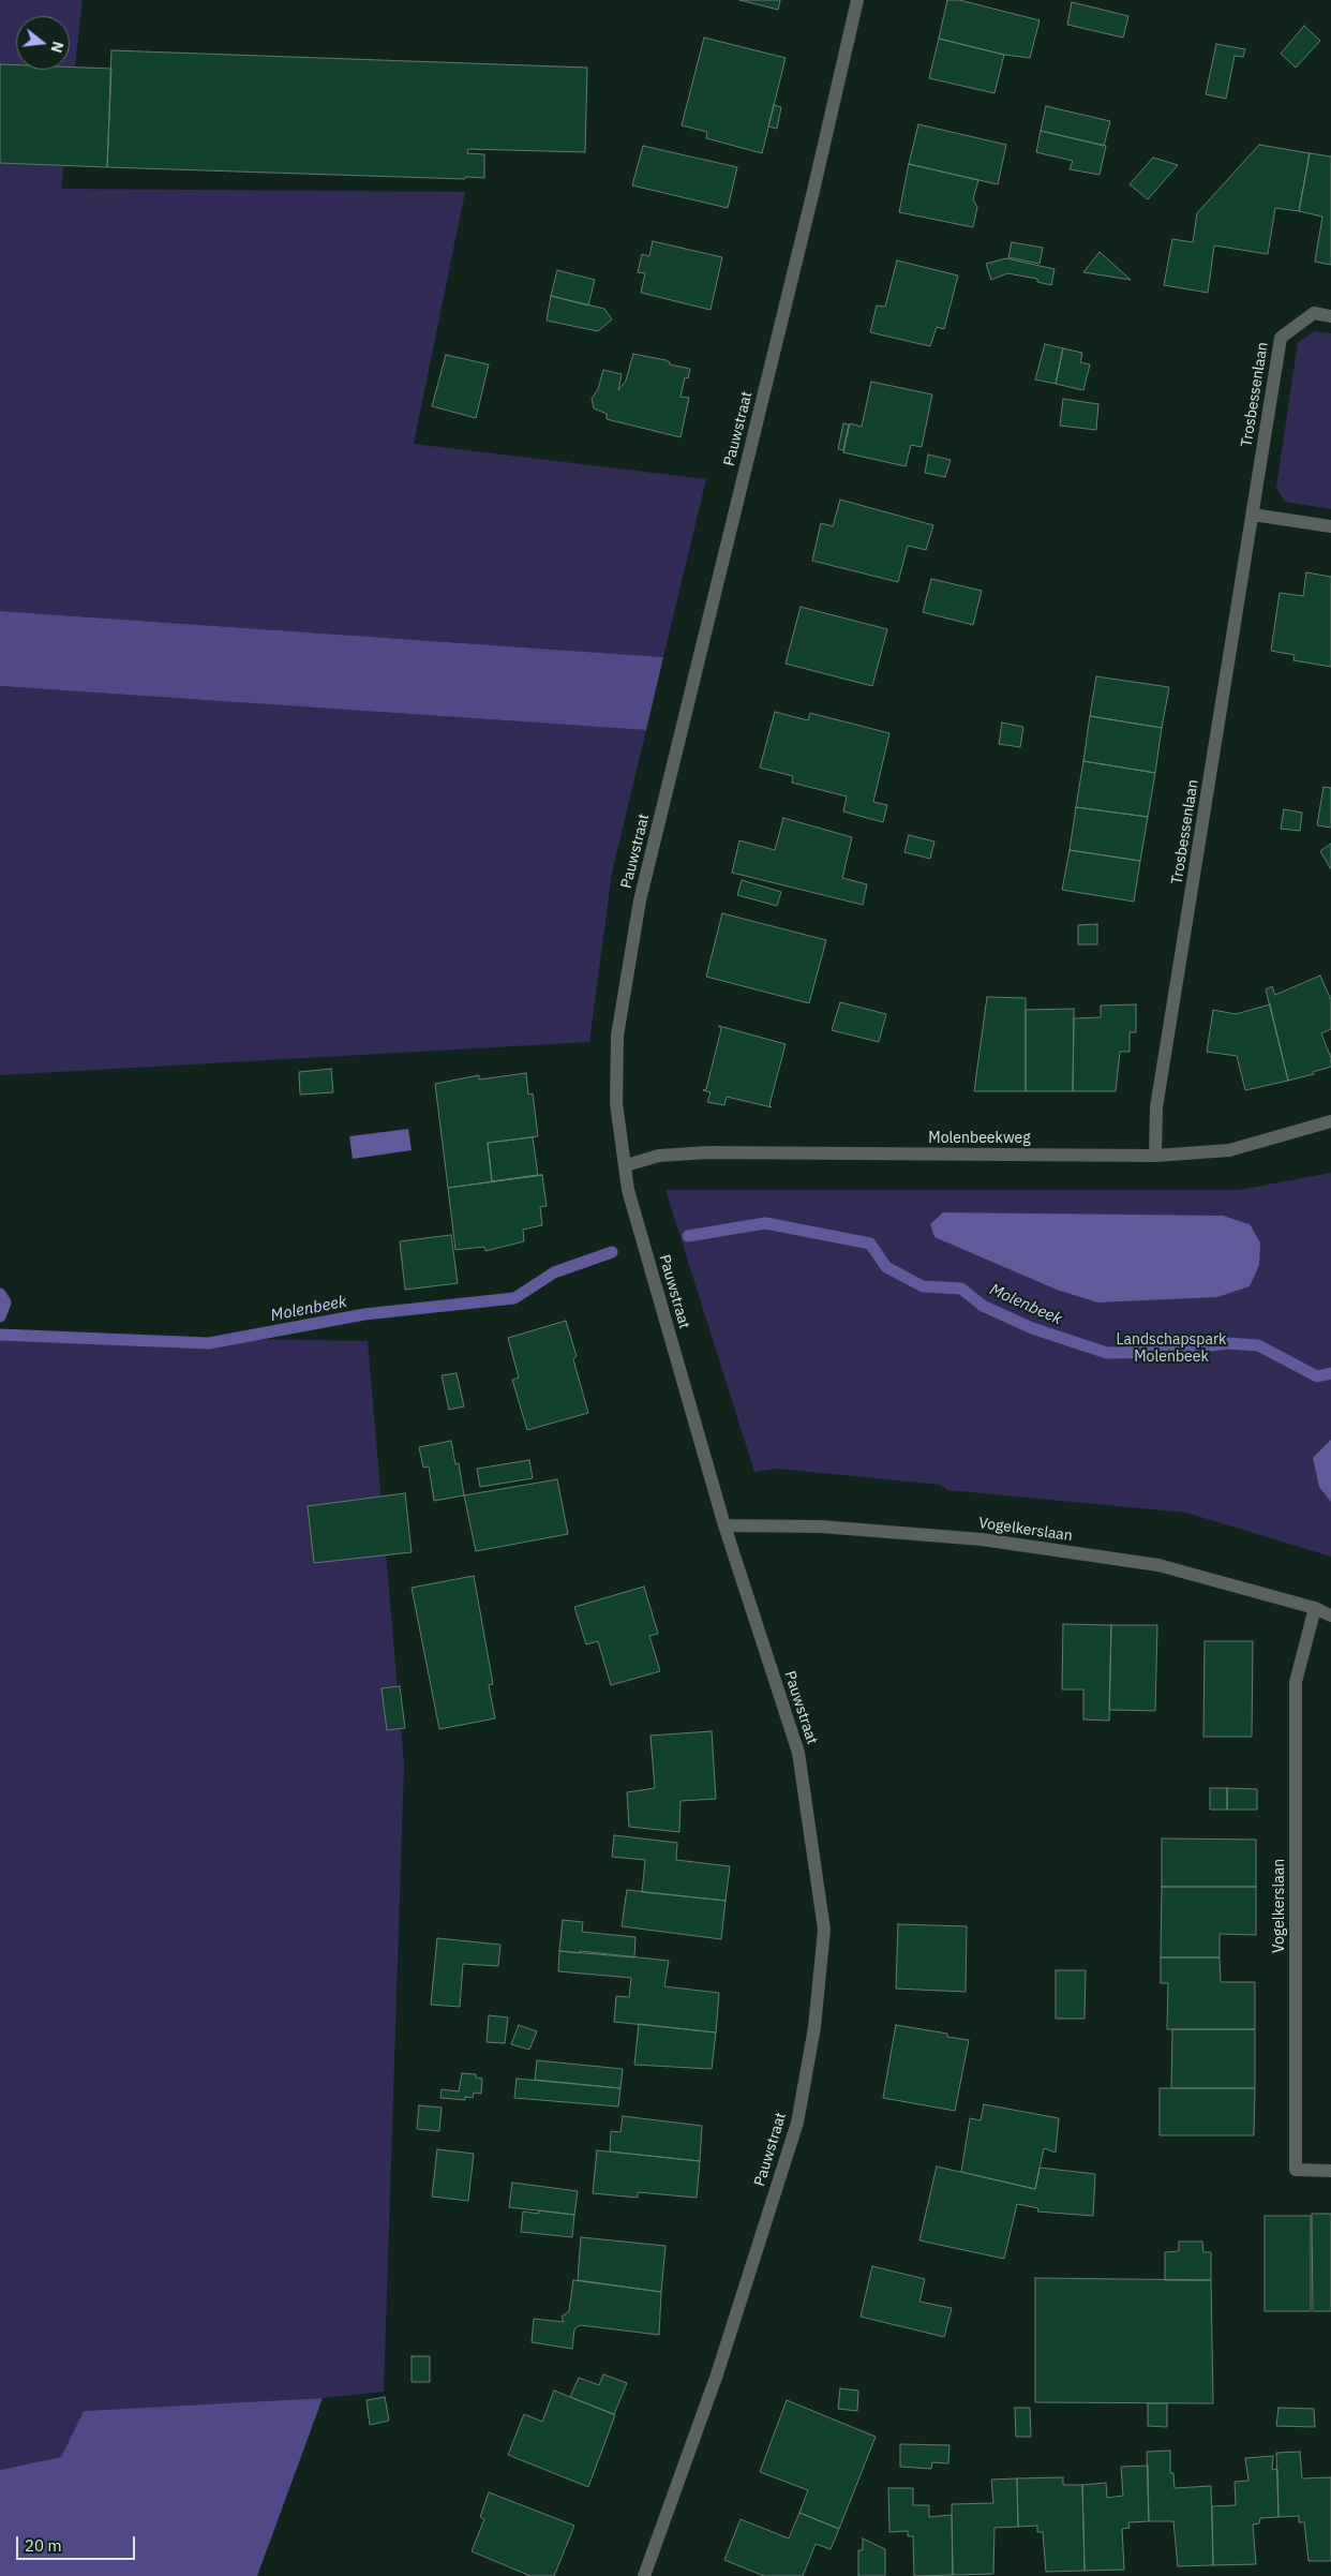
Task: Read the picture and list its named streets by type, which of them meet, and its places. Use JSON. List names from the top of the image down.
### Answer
{
  "streets": {
    "street": [
      "Trosbessenlaan",
      "Pauwstraat",
      "Molenbeekweg",
      "Vogelkerslaan"
    ]
  },
  "crossings": [
    ["Trosbessenlaan", "Molenbeekweg"],
    ["Pauwstraat", "Molenbeekweg"],
    ["Pauwstraat", "Vogelkerslaan"]
  ],
  "water": ["Molenbeek"],
  "parks": ["Landschapspark Molenbeek"],
  "scale_bar": "20 m",
  "north": "right"
}
